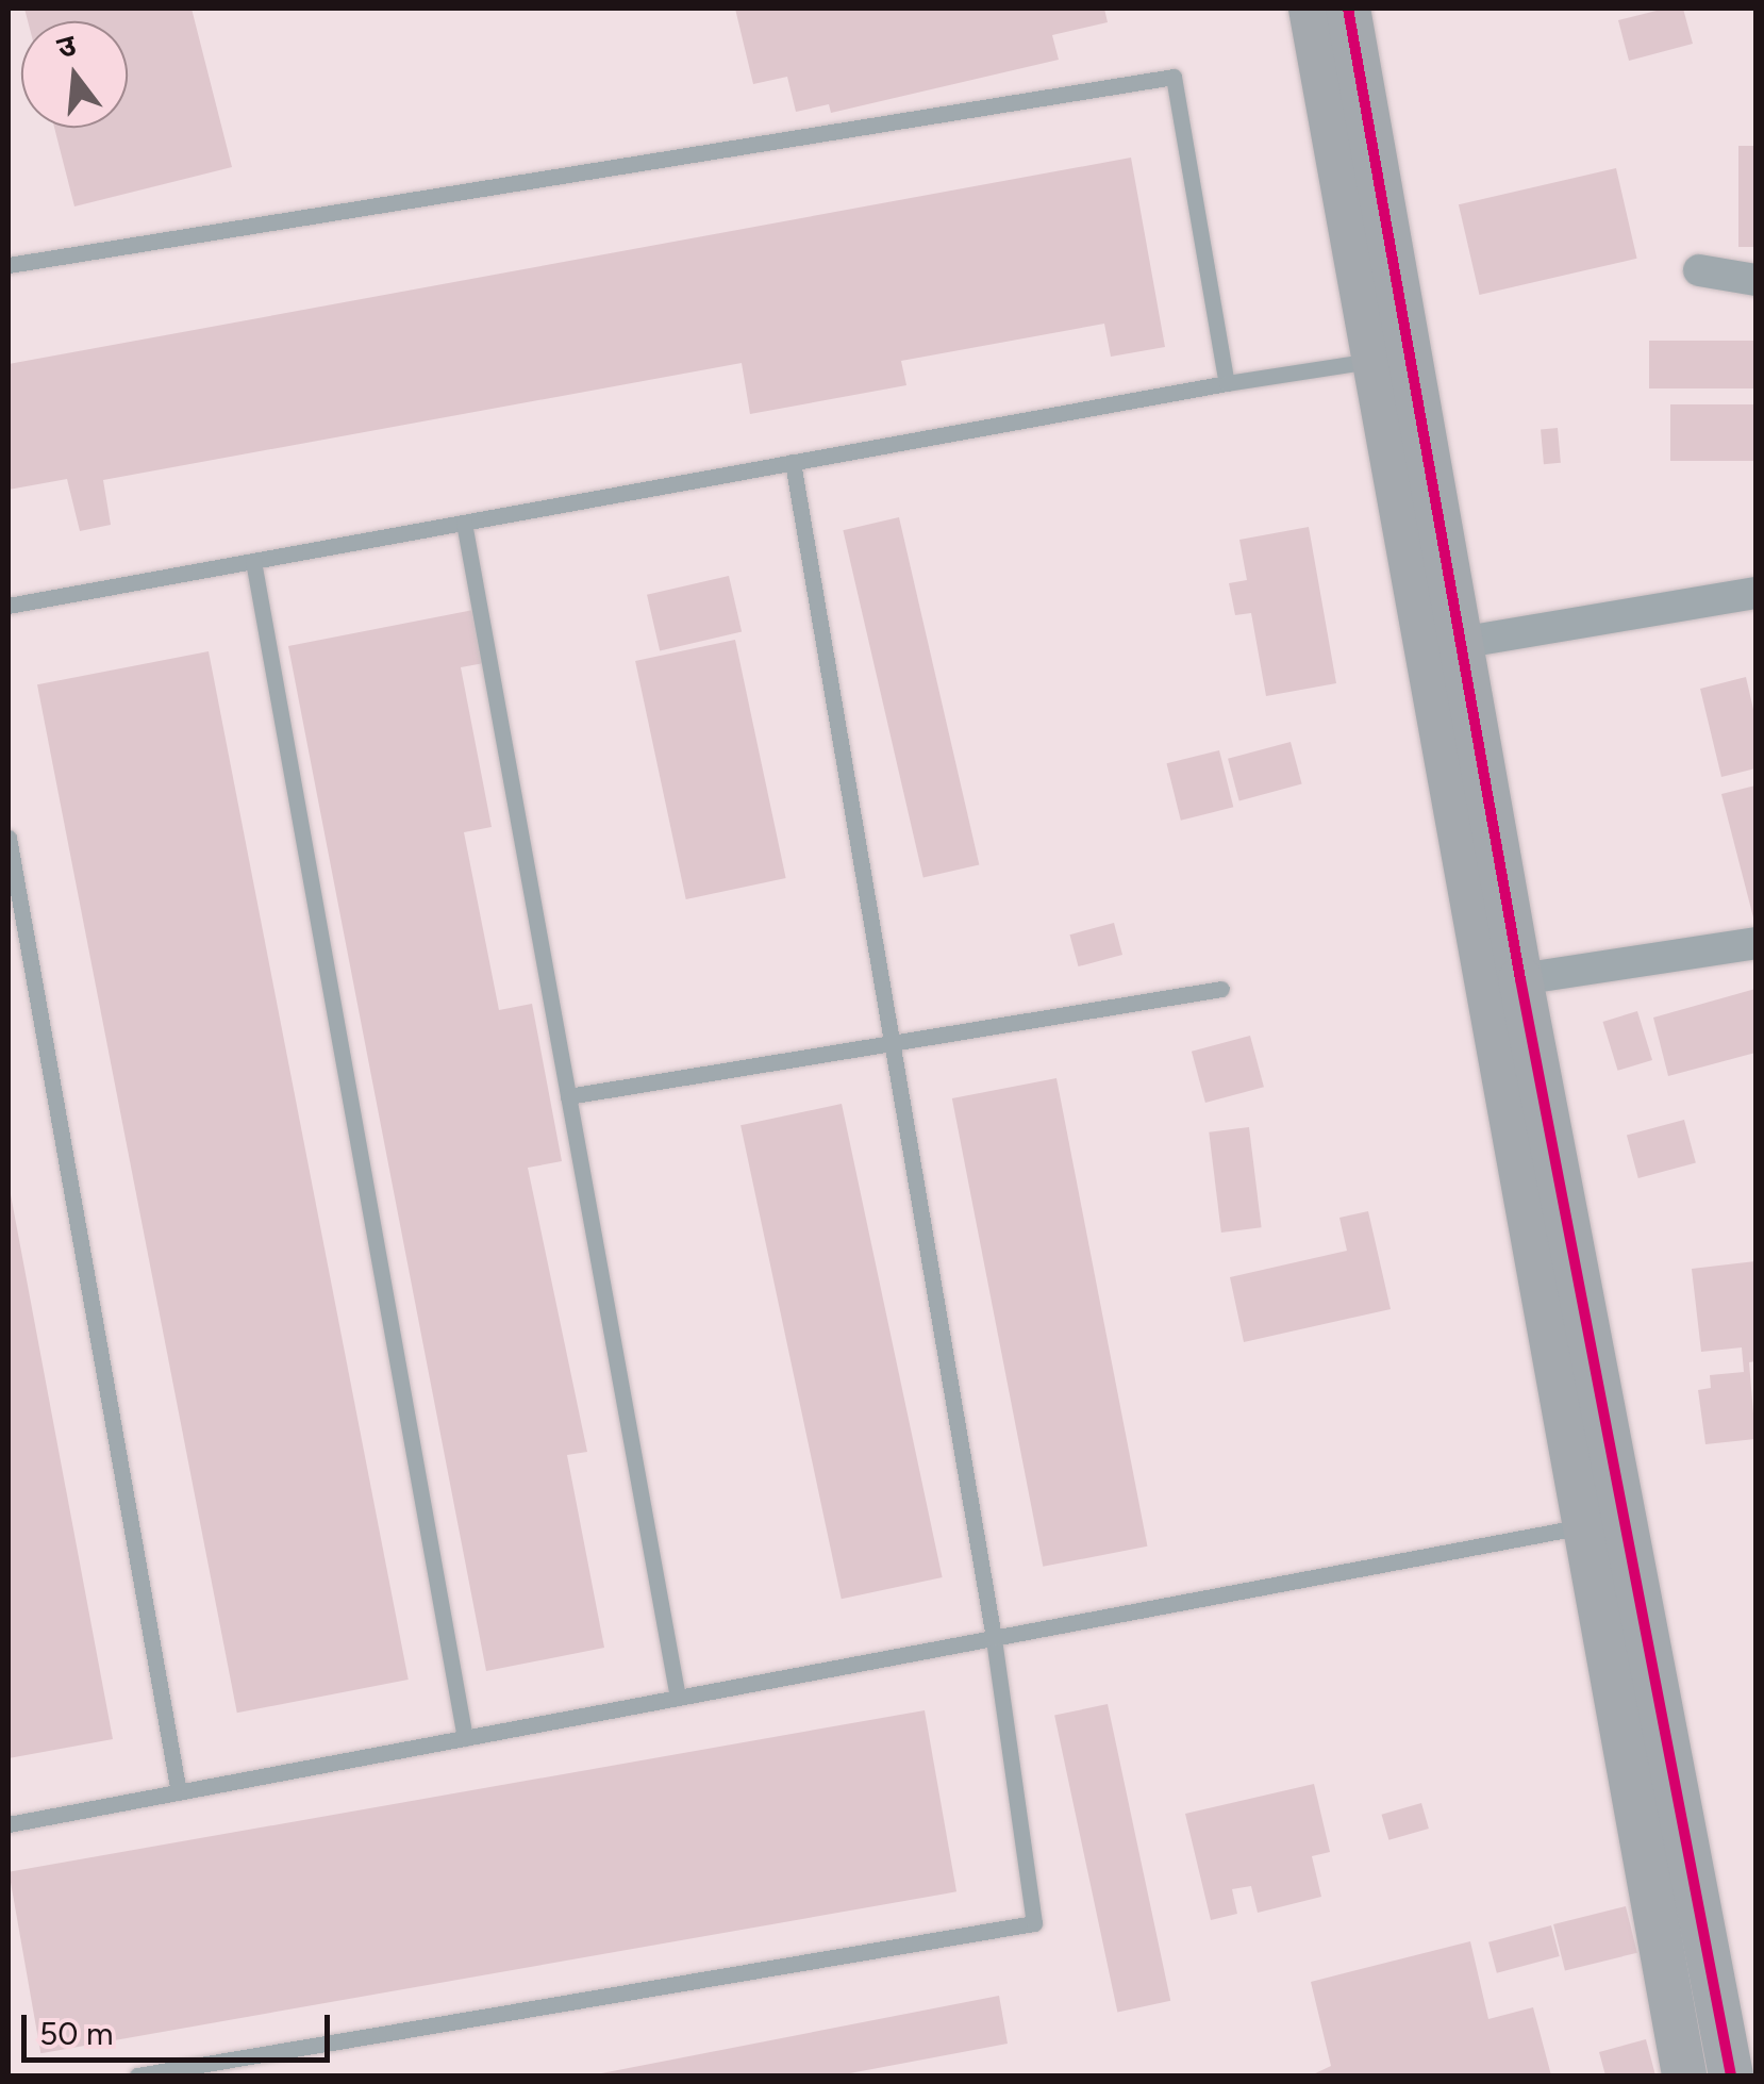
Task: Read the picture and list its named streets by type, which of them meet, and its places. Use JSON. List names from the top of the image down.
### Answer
{
  "scale_bar": "50 m",
  "north": "top"
}
